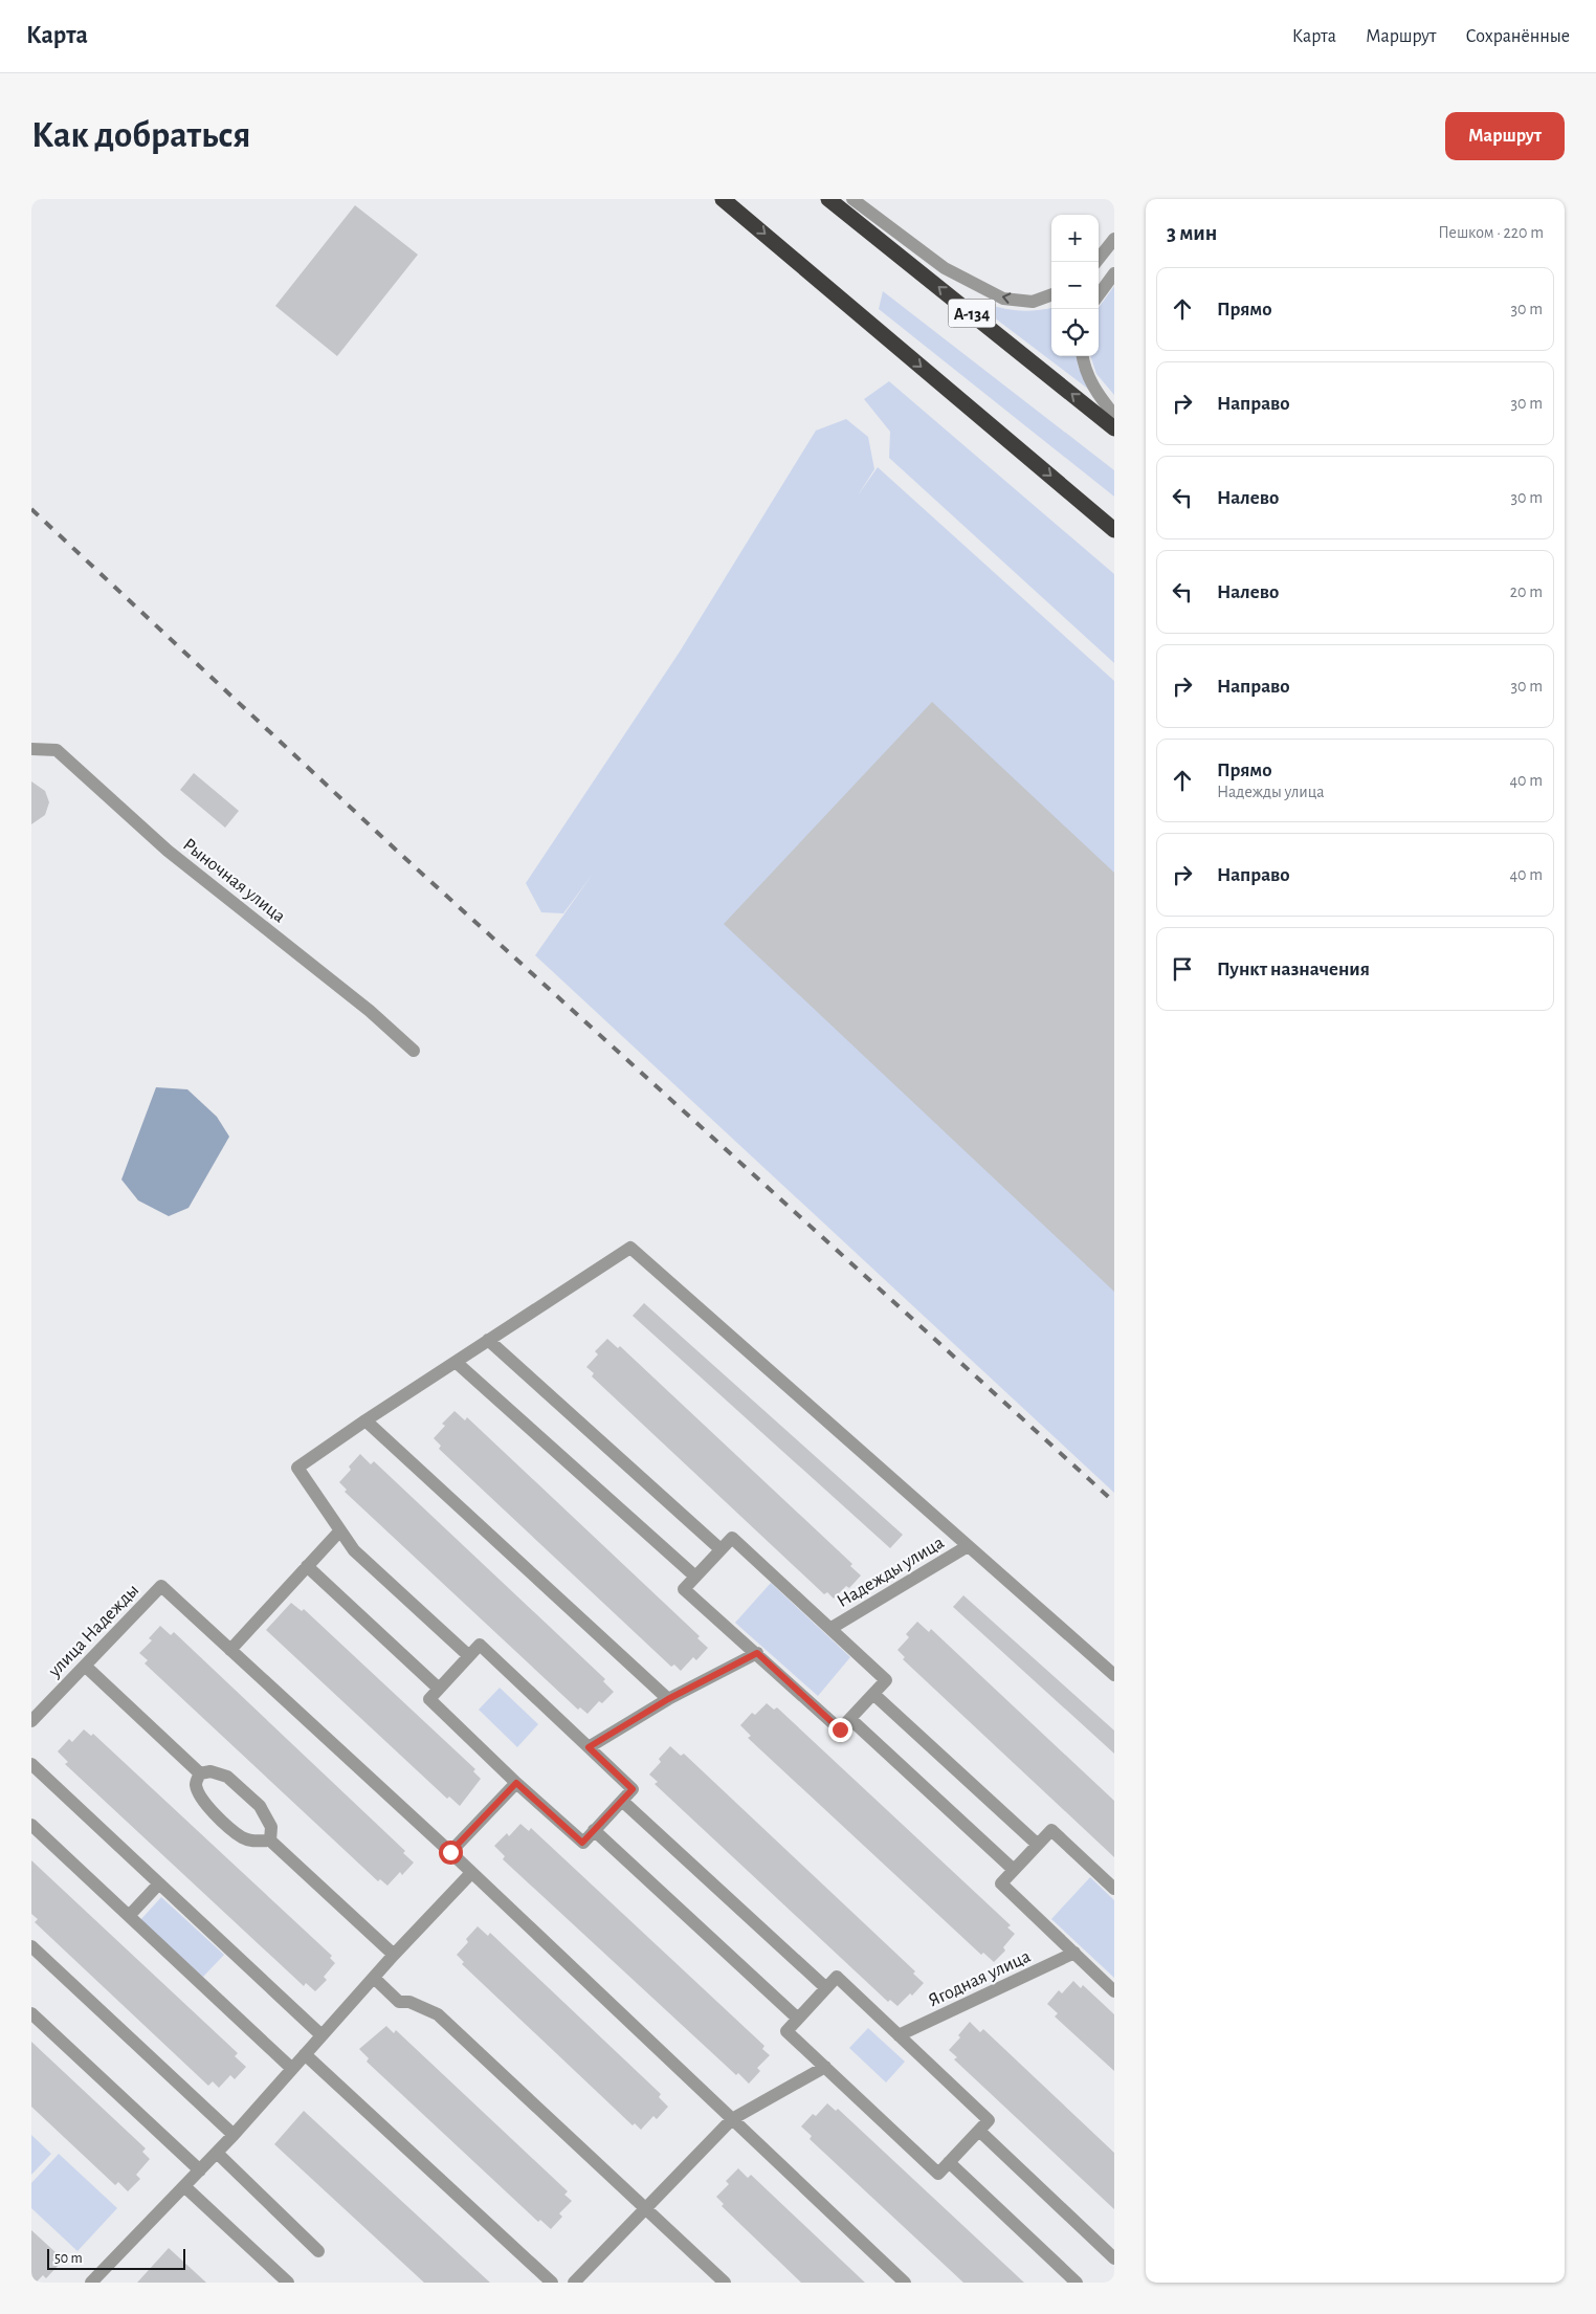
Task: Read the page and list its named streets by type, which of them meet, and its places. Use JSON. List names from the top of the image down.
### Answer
{
  "streets": {
    "highway": ["А-134"],
    "street": [
      "Рыночная улица",
      "Надежды улица",
      "улица Надежды",
      "Ягодная улица"
    ]
  },
  "scale_bar": "50 m",
  "page": {
    "header": "Карта",
    "nav": ["Карта", "Маршрут", "Сохранённые"],
    "buttons": "Маршрут",
    "title": "Как добраться",
    "heading": ["3 мин", "Пешком · 220 m"],
    "map_buttons": ["+", "−"],
    "list": [
      ["Прямо", "30 m"],
      ["Направо", "30 m"],
      ["Налево", "30 m"],
      ["Налево", "20 m"],
      ["Направо", "30 m"],
      ["Прямо", "Надежды улица", "40 m"],
      ["Направо", "40 m"],
      "Пункт назначения"
    ],
    "scale": "50 m"
  }
}
